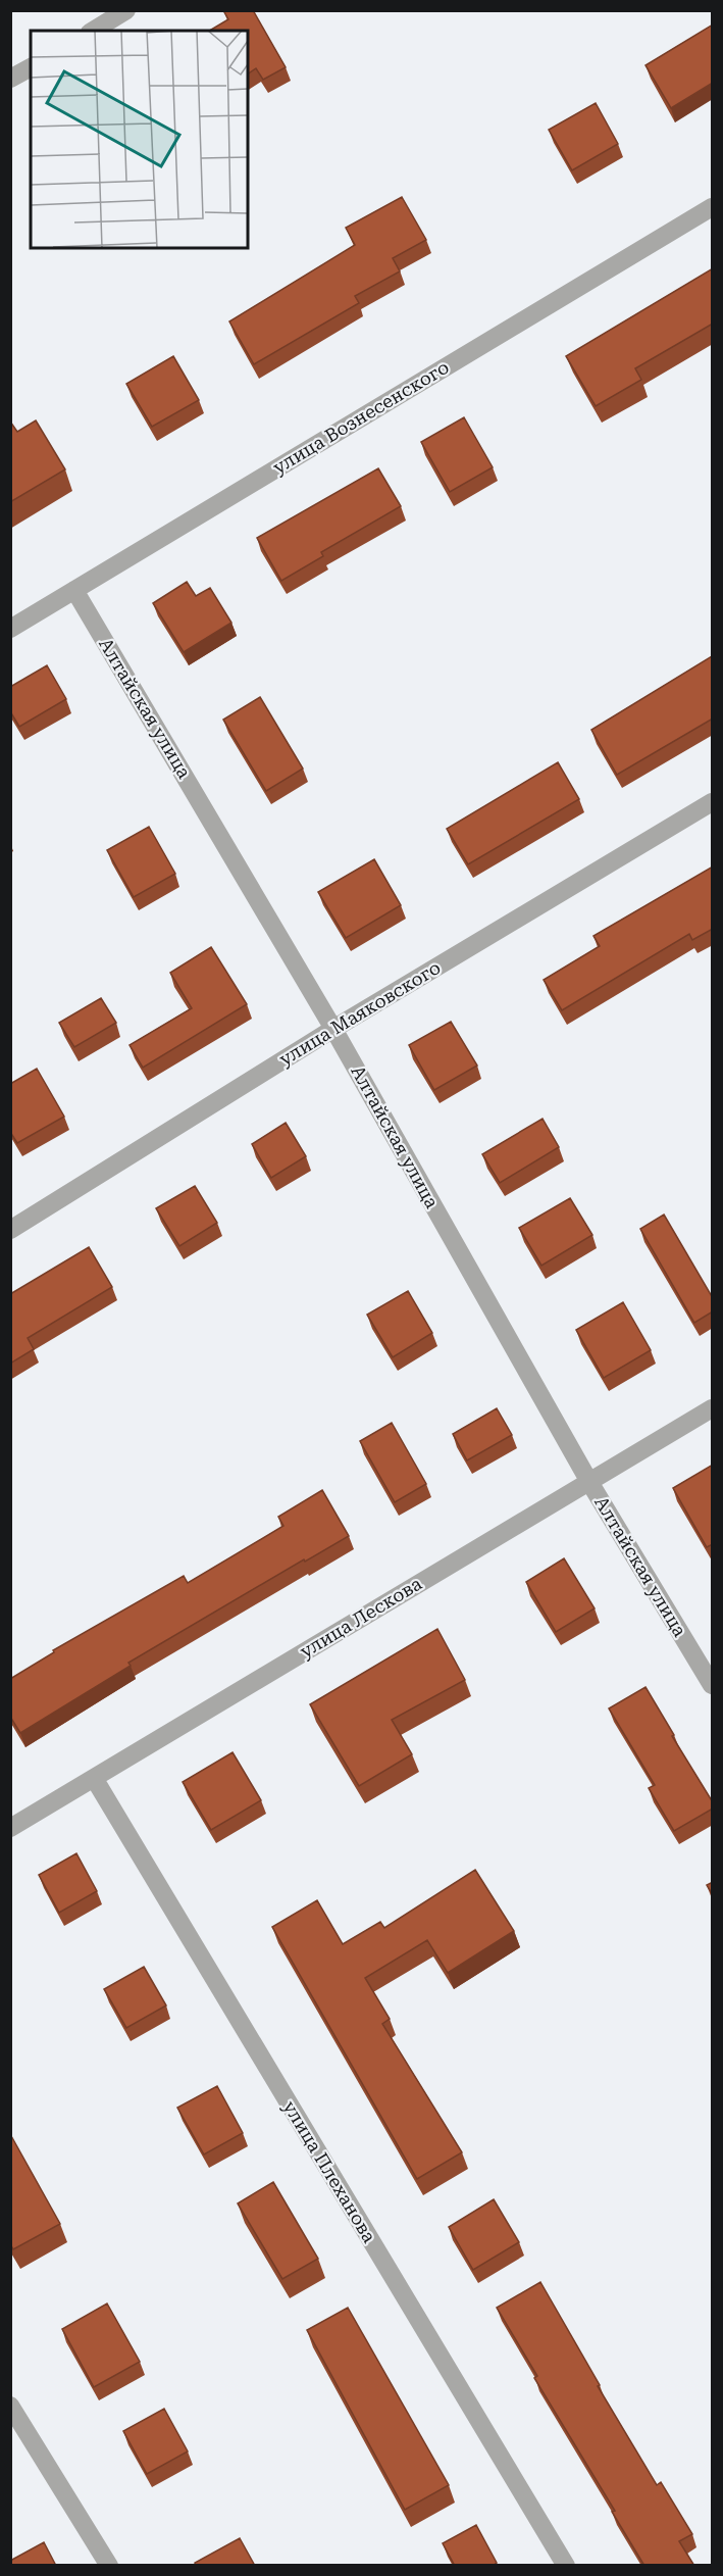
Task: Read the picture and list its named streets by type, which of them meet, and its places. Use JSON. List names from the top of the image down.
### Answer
{
  "streets": {
    "street": [
      "улица Вознесенского",
      "Алтайская улица",
      "улица Маяковского",
      "улица Лескова",
      "улица Плеханова"
    ]
  },
  "crossings": [
    ["улица Вознесенского", "Алтайская улица"],
    ["Алтайская улица", "улица Маяковского"],
    ["Алтайская улица", "улица Лескова"],
    ["улица Лескова", "улица Плеханова"]
  ]
}
